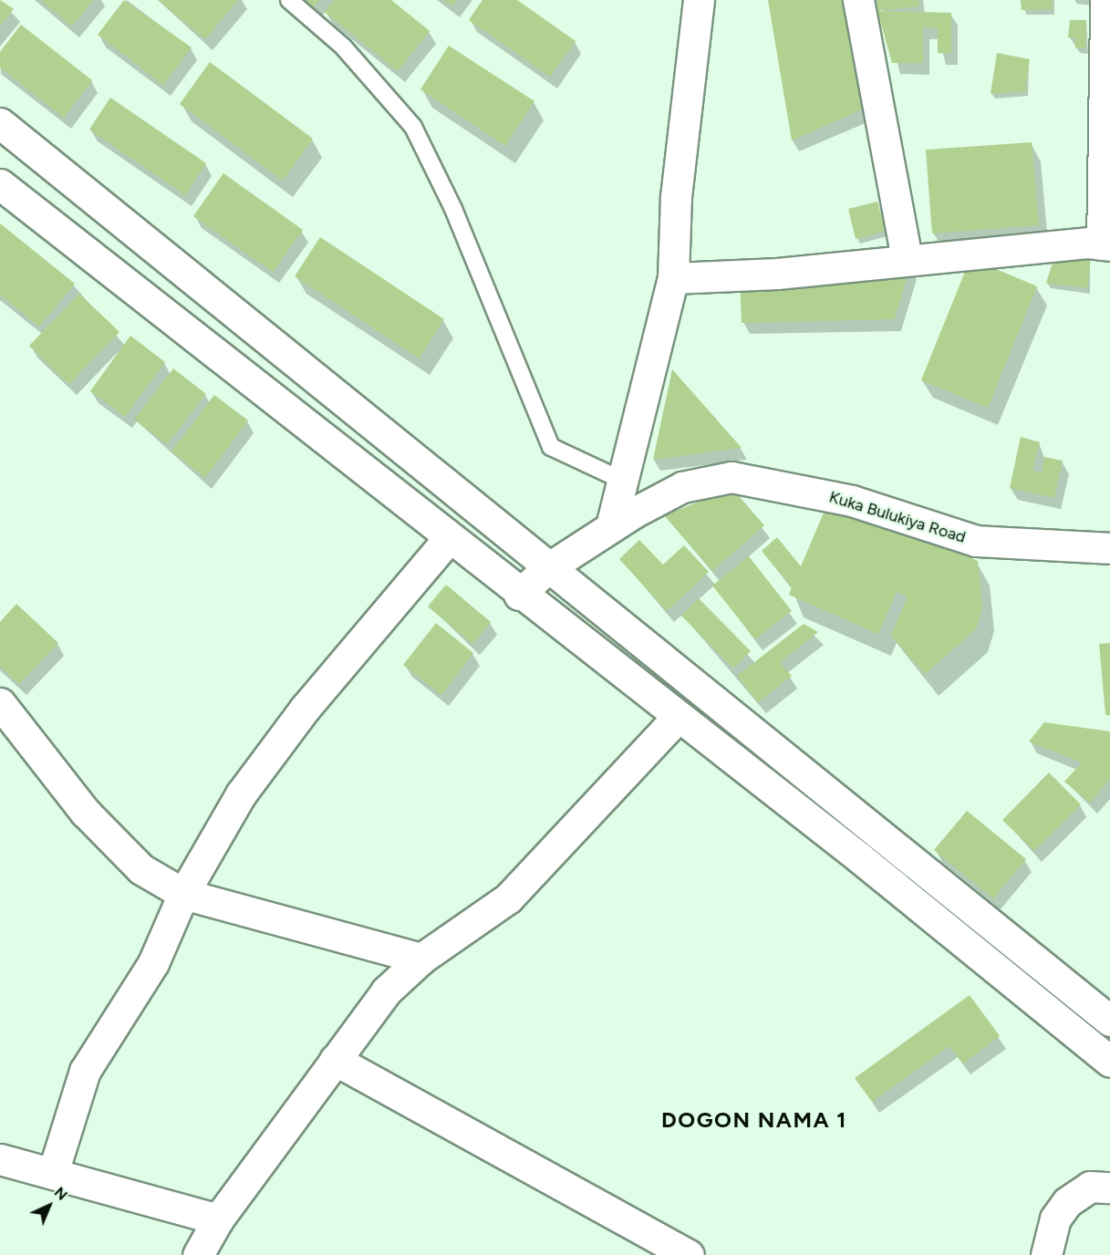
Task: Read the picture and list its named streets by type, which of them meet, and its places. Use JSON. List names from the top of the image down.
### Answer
{
  "streets": {
    "street": ["Kuka Bulukiya Road"]
  },
  "districts": ["DOGON NAMA 1"],
  "north": "top right"
}
